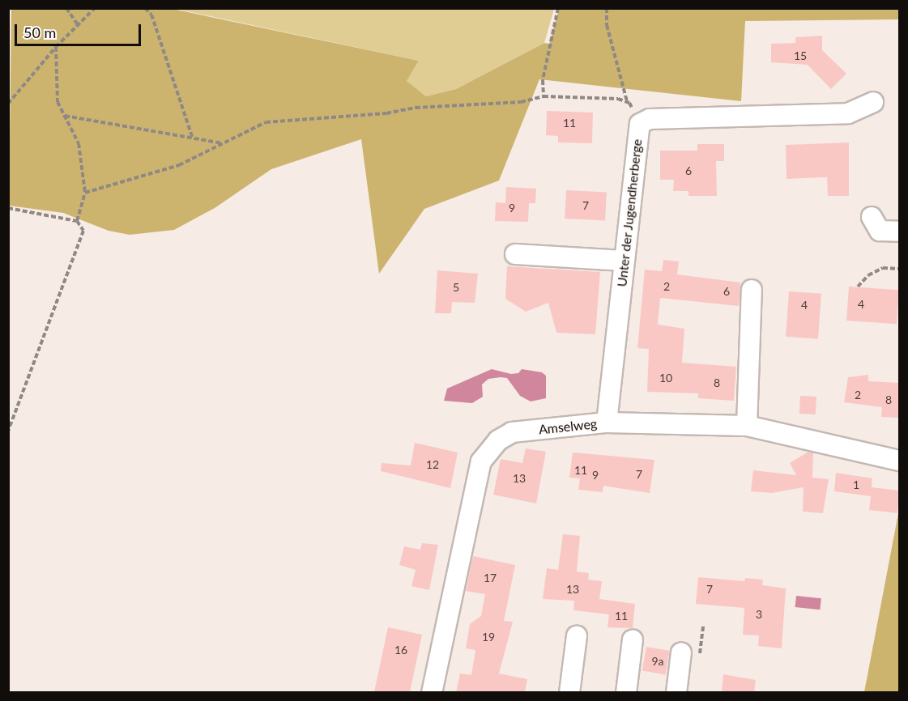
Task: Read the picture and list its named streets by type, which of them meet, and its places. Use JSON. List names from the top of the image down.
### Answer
{
  "streets": {
    "street": ["Unter der Jugendherberge", "Amselweg"]
  },
  "crossings": [
    ["Unter der Jugendherberge", "Amselweg"]
  ],
  "house_numbers": [
    "15",
    "11",
    "6",
    "7",
    "9",
    "2",
    "5",
    "6",
    "4",
    "4",
    "10",
    "8",
    "2",
    "8",
    "12",
    "11",
    "7",
    "9",
    "13",
    "1",
    "17",
    "13",
    "7",
    "3",
    "11",
    "19",
    "16",
    "9a"
  ],
  "scale_bar": "50 m"
}
